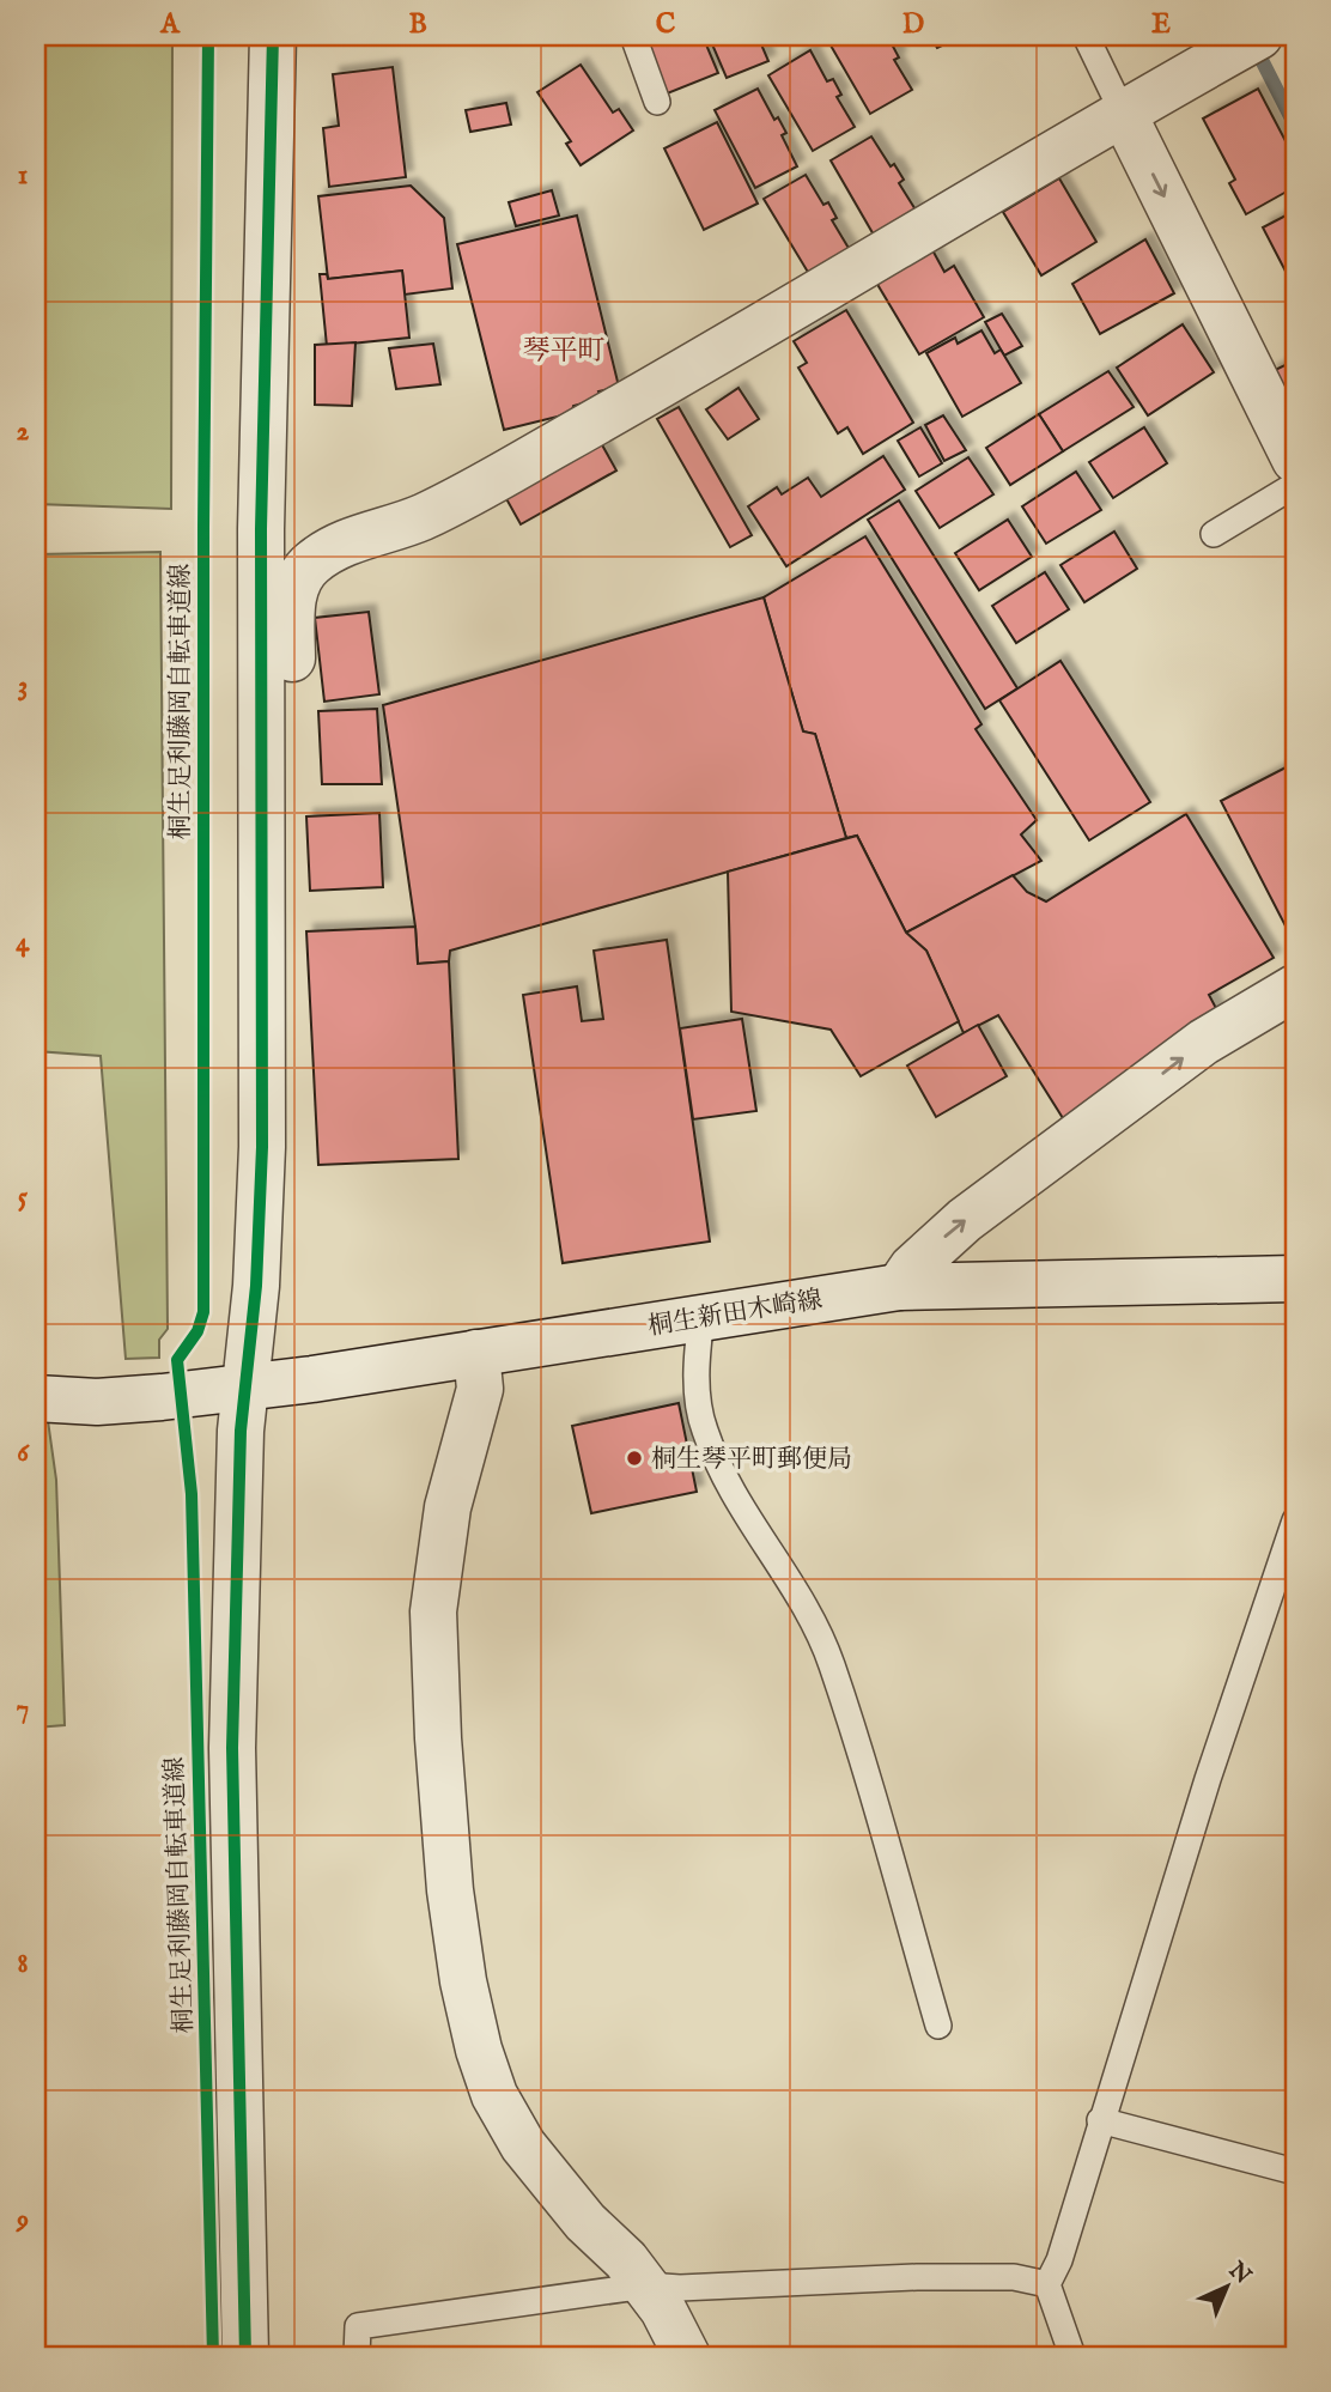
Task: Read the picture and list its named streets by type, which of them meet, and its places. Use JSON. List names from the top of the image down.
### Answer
{
  "streets": {
    "street": ["桐生新田木崎線"],
    "cycle path": ["桐生足利藤岡自転車道線"]
  },
  "districts": ["琴平町"],
  "places": ["桐生琴平町郵便局"],
  "north": "top right",
  "grid": {
    "columns": [
      "A",
      "B",
      "C",
      "D",
      "E"
    ],
    "rows": [
      "1",
      "2",
      "3",
      "4",
      "5",
      "6",
      "7",
      "8",
      "9"
    ]
  }
}
